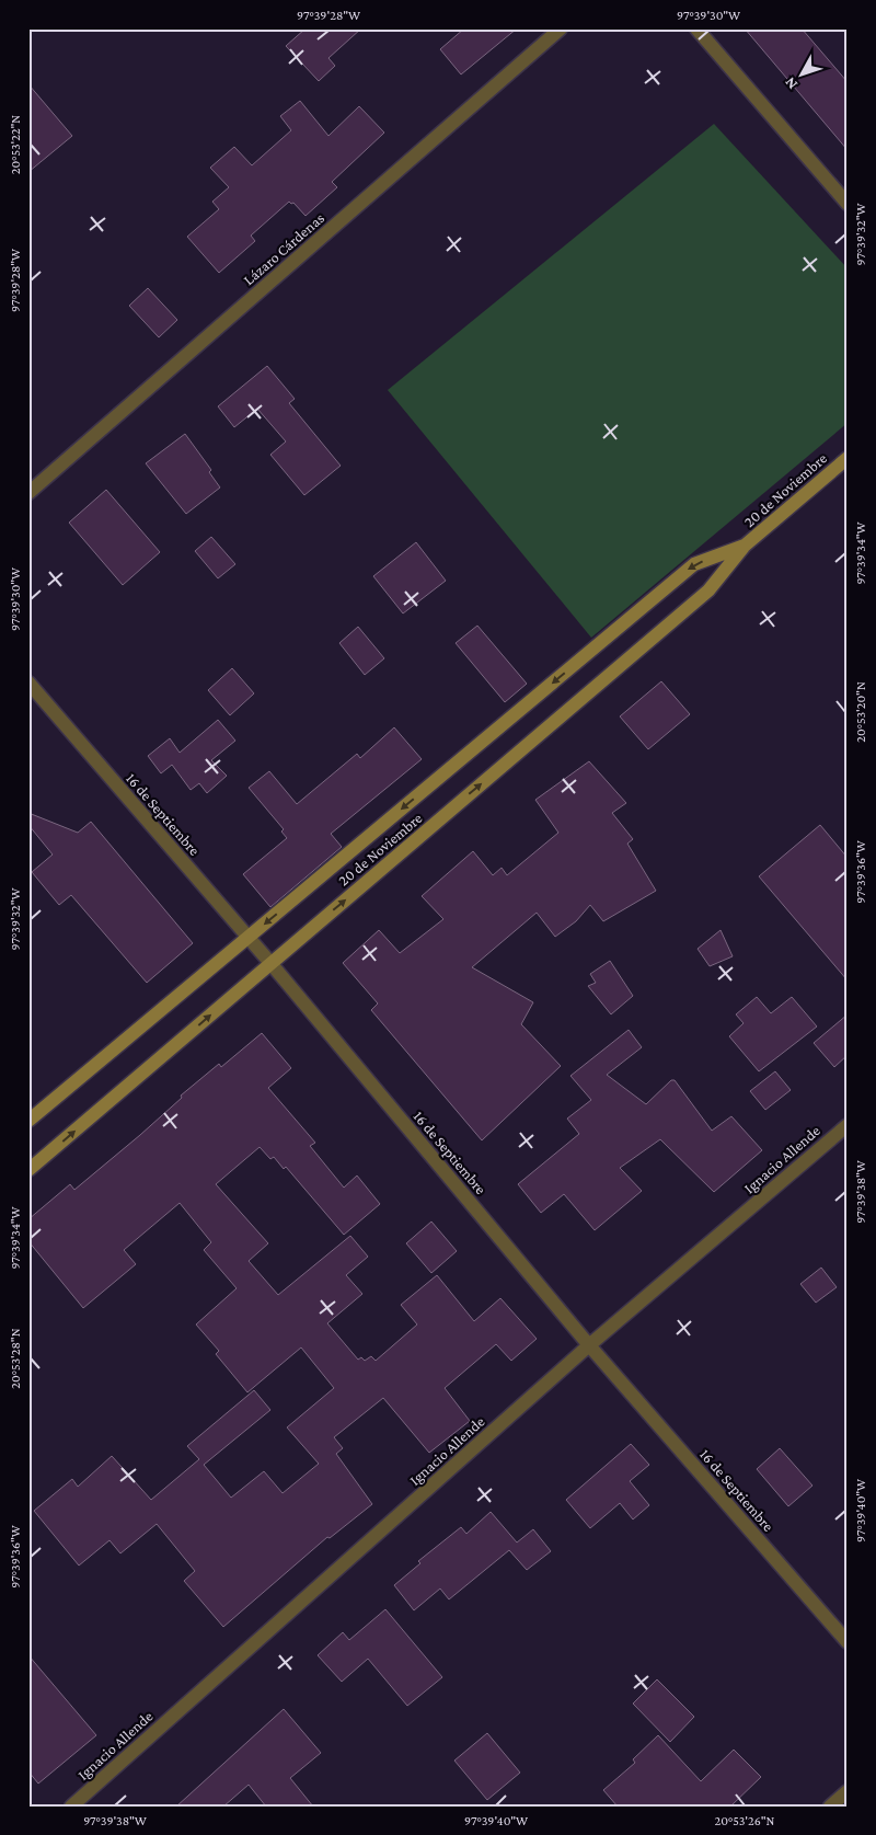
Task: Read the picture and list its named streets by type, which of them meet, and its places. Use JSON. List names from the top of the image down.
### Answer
{
  "streets": {
    "main road": ["20 de Noviembre"],
    "street": ["Lázaro Cárdenas", "16 de Septiembre", "Ignacio Allende"]
  },
  "crossings": [
    ["20 de Noviembre", "16 de Septiembre"],
    ["16 de Septiembre", "Ignacio Allende"]
  ],
  "north": "bottom left",
  "coordinates": [
    "97°39'28\"W",
    "97°39'30\"W",
    "20°53'22\"N",
    "97°39'32\"W",
    "97°39'34\"W",
    "20°53'20\"N",
    "97°39'36\"W",
    "97°39'38\"W",
    "20°53'28\"N",
    "97°39'40\"W",
    "20°53'26\"N"
  ]
}
